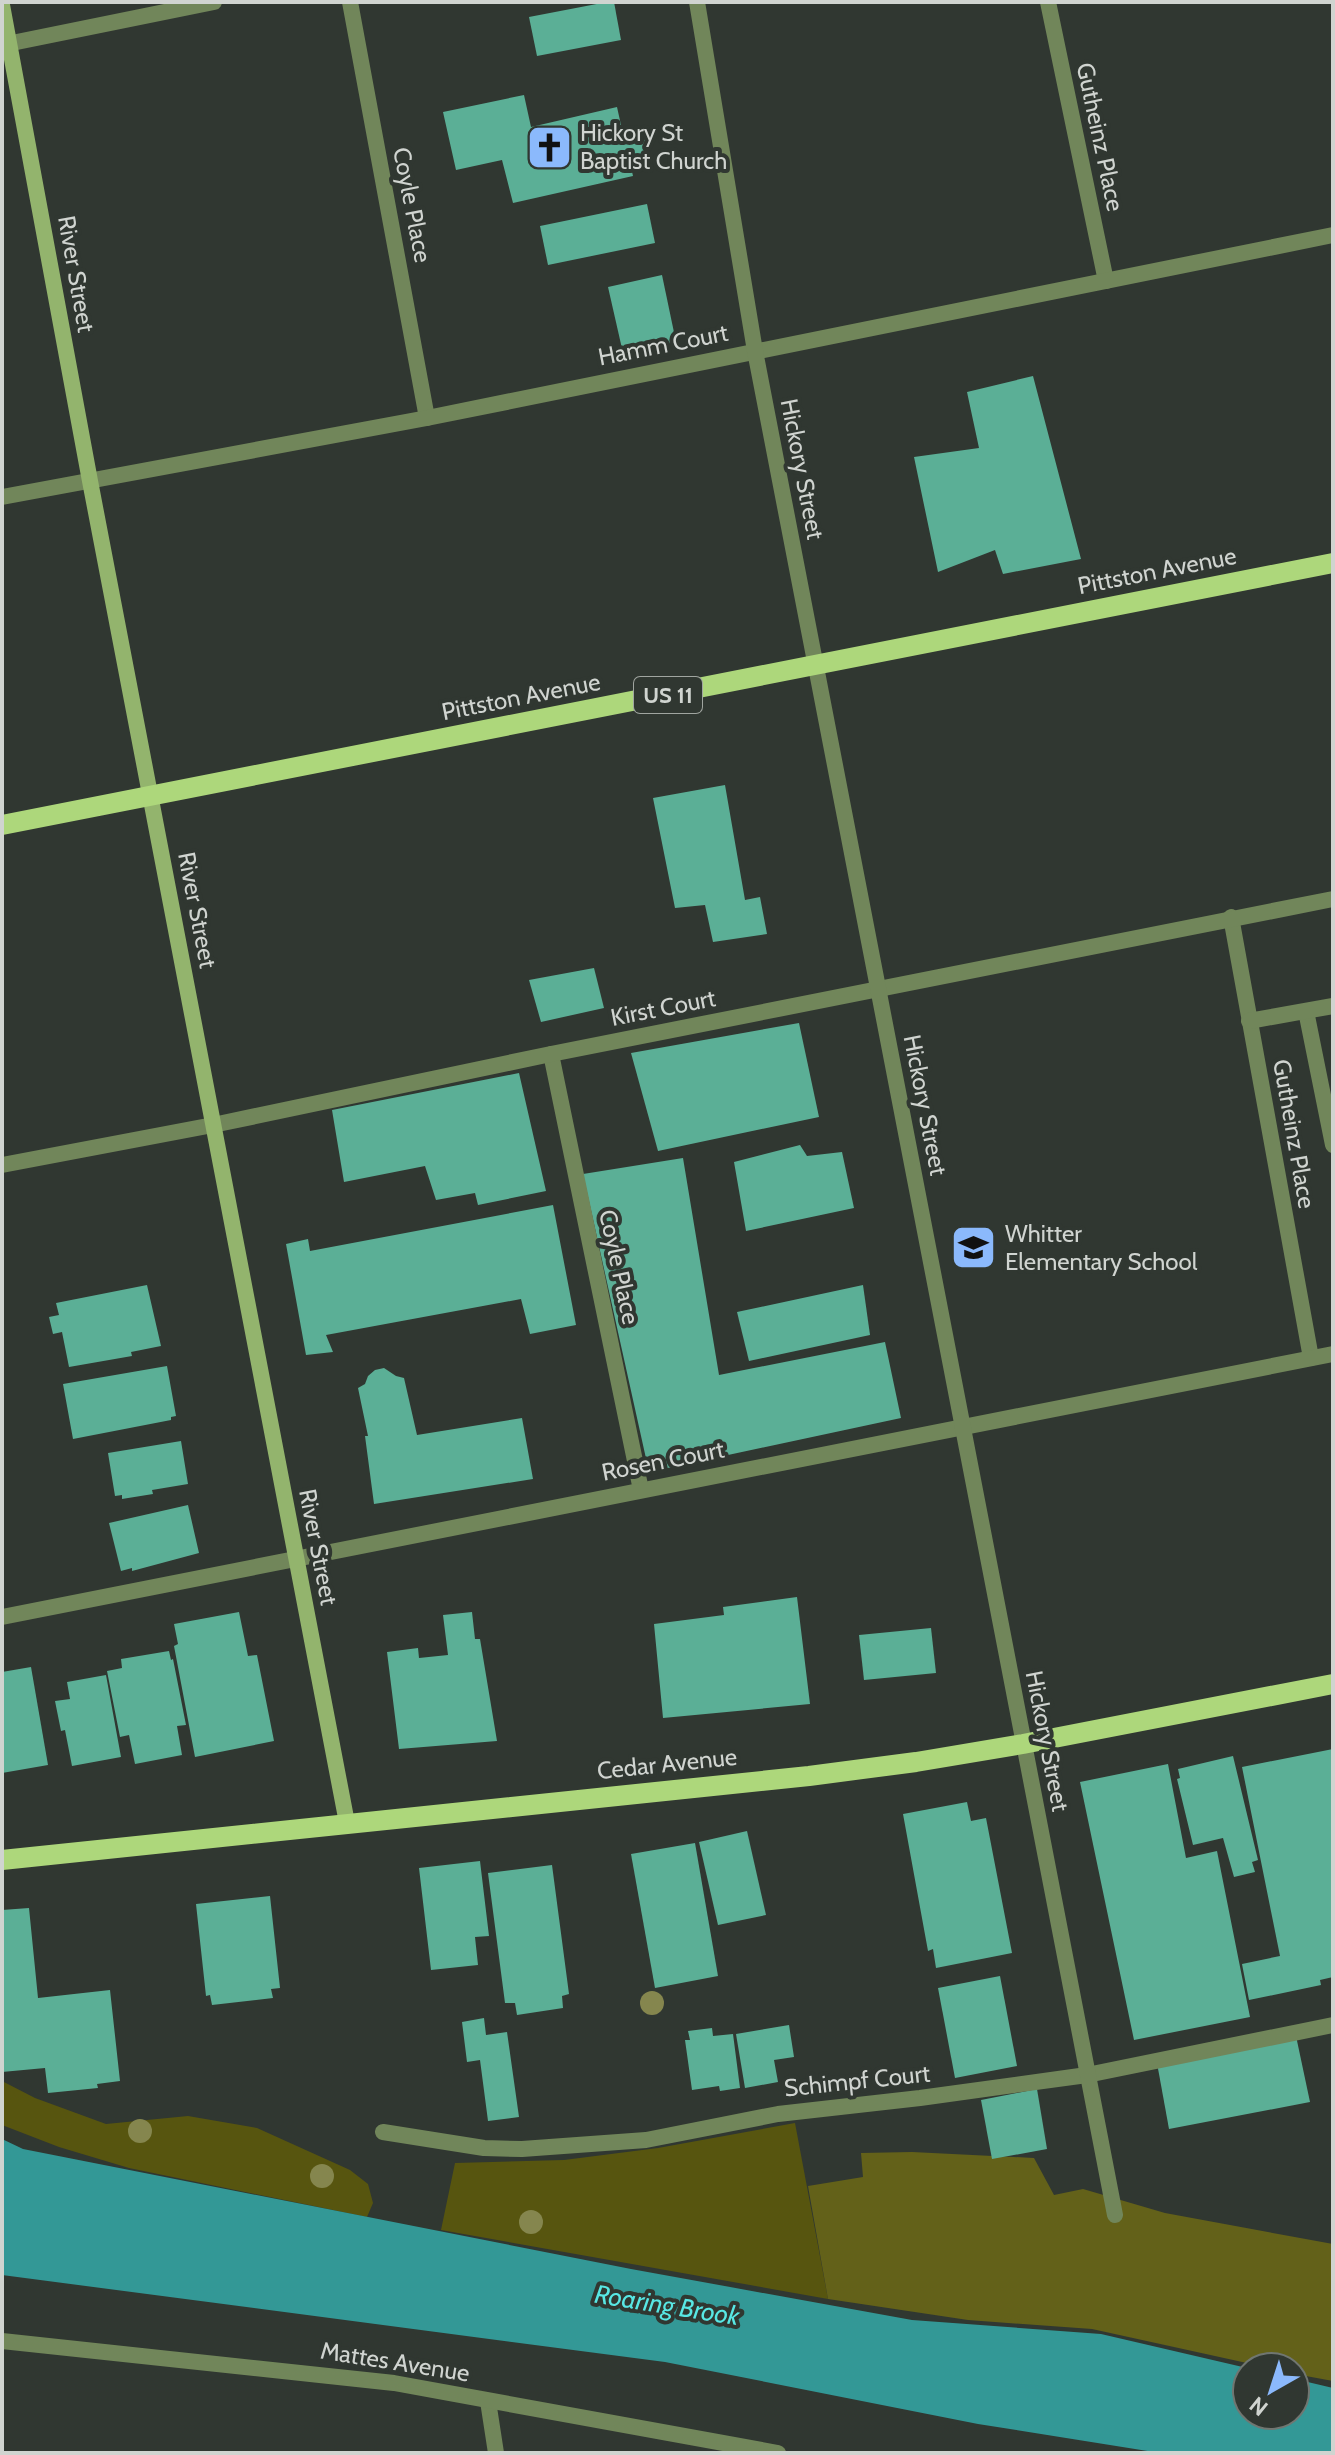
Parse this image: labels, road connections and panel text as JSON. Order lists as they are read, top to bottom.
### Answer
{
  "streets": {
    "main road": [
      "River Street",
      "Pittston Avenue",
      "US 11",
      "Cedar Avenue"
    ],
    "street": [
      "Gutheinz Place",
      "Coyle Place",
      "Hamm Court",
      "Hickory Street",
      "Kirst Court",
      "Rosen Court",
      "Schimpf Court",
      "Mattes Avenue"
    ]
  },
  "crossings": [
    ["Gutheinz Place", "Hamm Court"],
    ["Gutheinz Place", "Kirst Court"],
    ["Gutheinz Place", "Rosen Court"],
    ["Coyle Place", "Hamm Court"],
    ["Coyle Place", "Kirst Court"],
    ["Coyle Place", "Rosen Court"],
    ["River Street", "Hamm Court"],
    ["River Street", "Pittston Avenue"],
    ["River Street", "Kirst Court"],
    ["River Street", "Rosen Court"],
    ["River Street", "Cedar Avenue"],
    ["Hamm Court", "Hickory Street"],
    ["Hickory Street", "Pittston Avenue"],
    ["Hickory Street", "Kirst Court"],
    ["Hickory Street", "Rosen Court"],
    ["Hickory Street", "Cedar Avenue"],
    ["Hickory Street", "Schimpf Court"]
  ],
  "water": ["Roaring Brook"],
  "places": {
    "church": ["Hickory St Baptist Church"],
    "school or university": ["Whitter Elementary School"]
  },
  "north": "bottom left"
}
